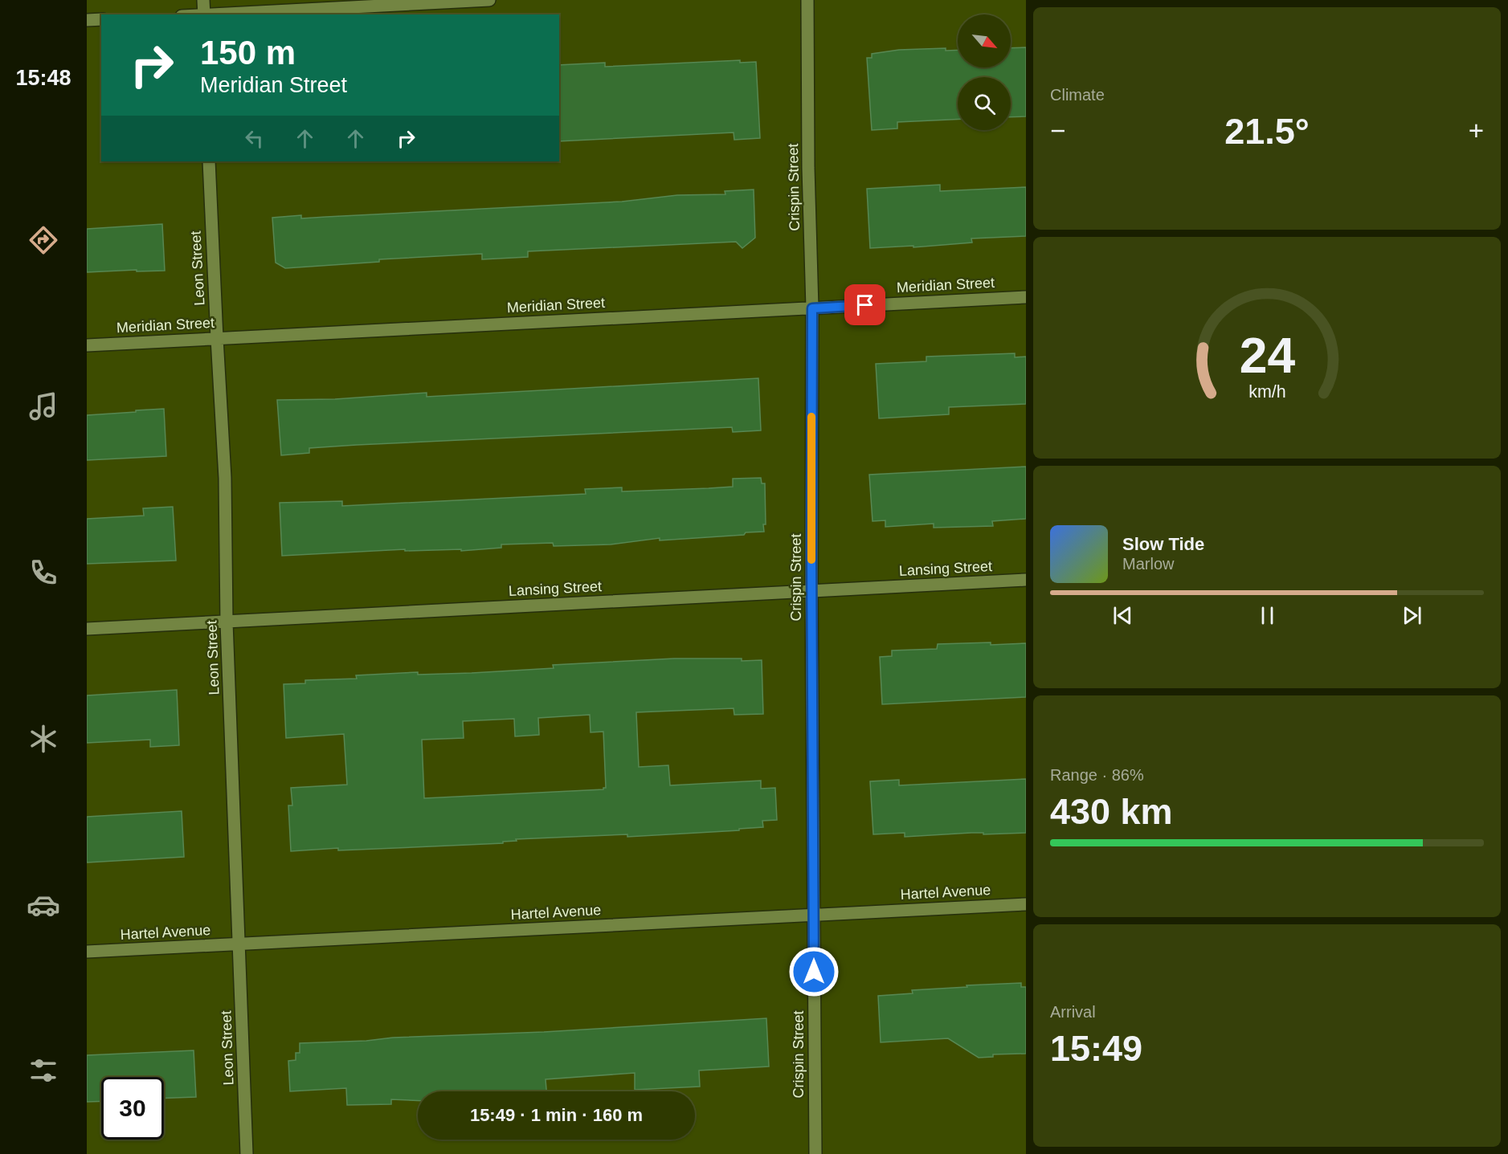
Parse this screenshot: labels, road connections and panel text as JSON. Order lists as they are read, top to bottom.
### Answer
{
  "streets": {
    "street": [
      "Crispin Street",
      "Leon Street",
      "Meridian Street",
      "Lansing Street",
      "Hartel Avenue"
    ]
  },
  "crossings": [
    ["Crispin Street", "Meridian Street"],
    ["Crispin Street", "Lansing Street"],
    ["Crispin Street", "Hartel Avenue"],
    ["Leon Street", "Meridian Street"],
    ["Leon Street", "Lansing Street"],
    ["Leon Street", "Hartel Avenue"]
  ],
  "north": "bottom right",
  "page": {
    "tabs": "15:48",
    "tile": [
      "Climate",
      ["Range · 86%", "430 km"],
      ["Arrival", "15:49"]
    ],
    "turn": ["150 m", "Meridian Street"],
    "heat": ["−", "21.5°", "+"],
    "song": ["Slow Tide", "Marlow"],
    "limit": "30",
    "trip": "15:49 · 1 min · 160 m",
    "gauge": ["24", "km/h"]
  }
}
